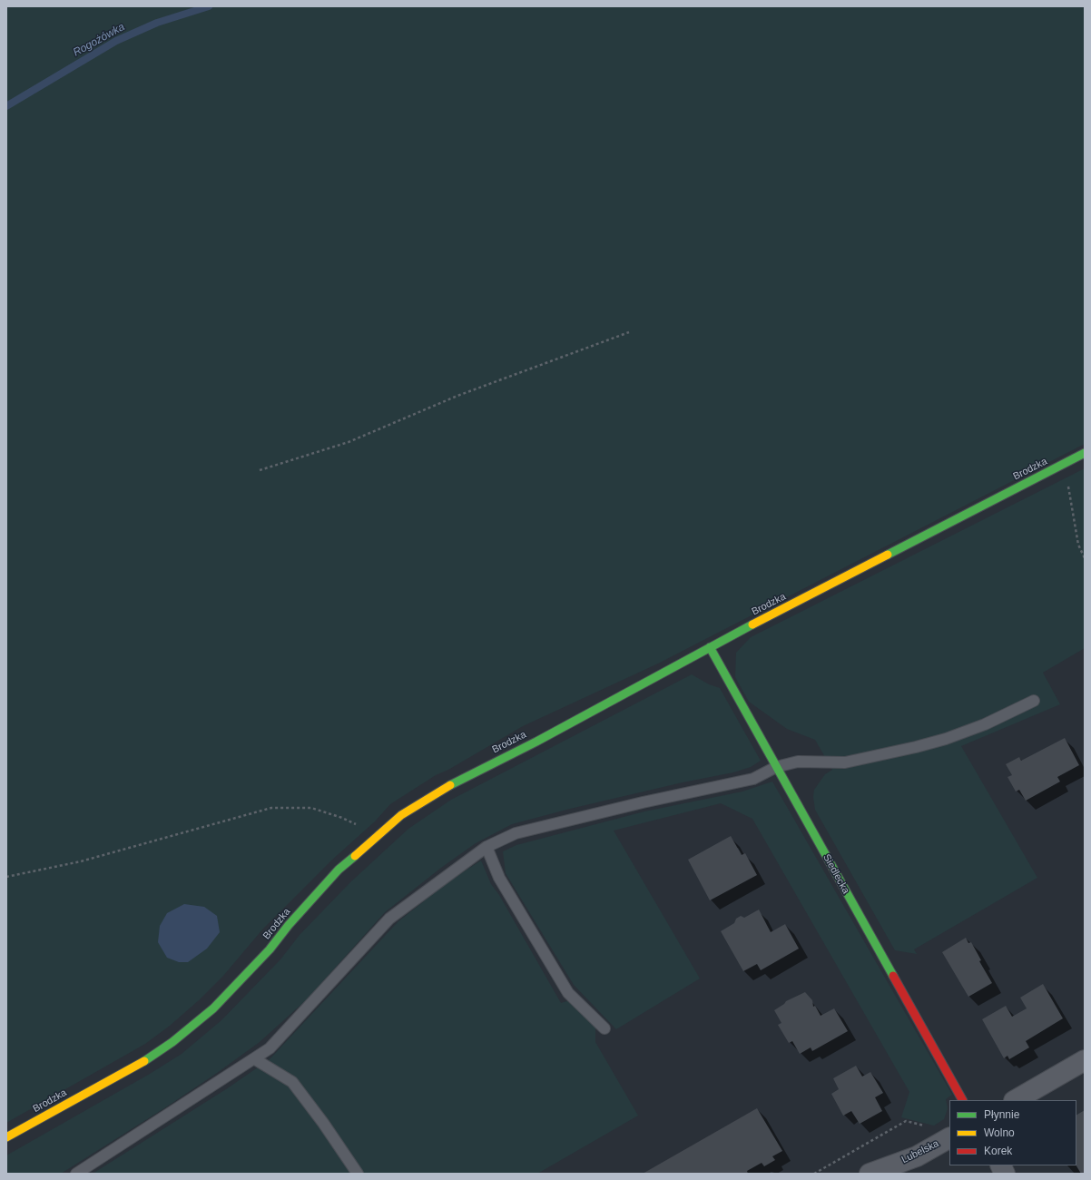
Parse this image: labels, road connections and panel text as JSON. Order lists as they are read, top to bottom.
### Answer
{
  "streets": {
    "street": ["Brodzka", "Siedlecka", "Lubelska"]
  },
  "crossings": [
    ["Brodzka", "Siedlecka"]
  ],
  "water": ["Rogożówka"],
  "legend": ["Płynnie", "Wolno", "Korek"]
}
